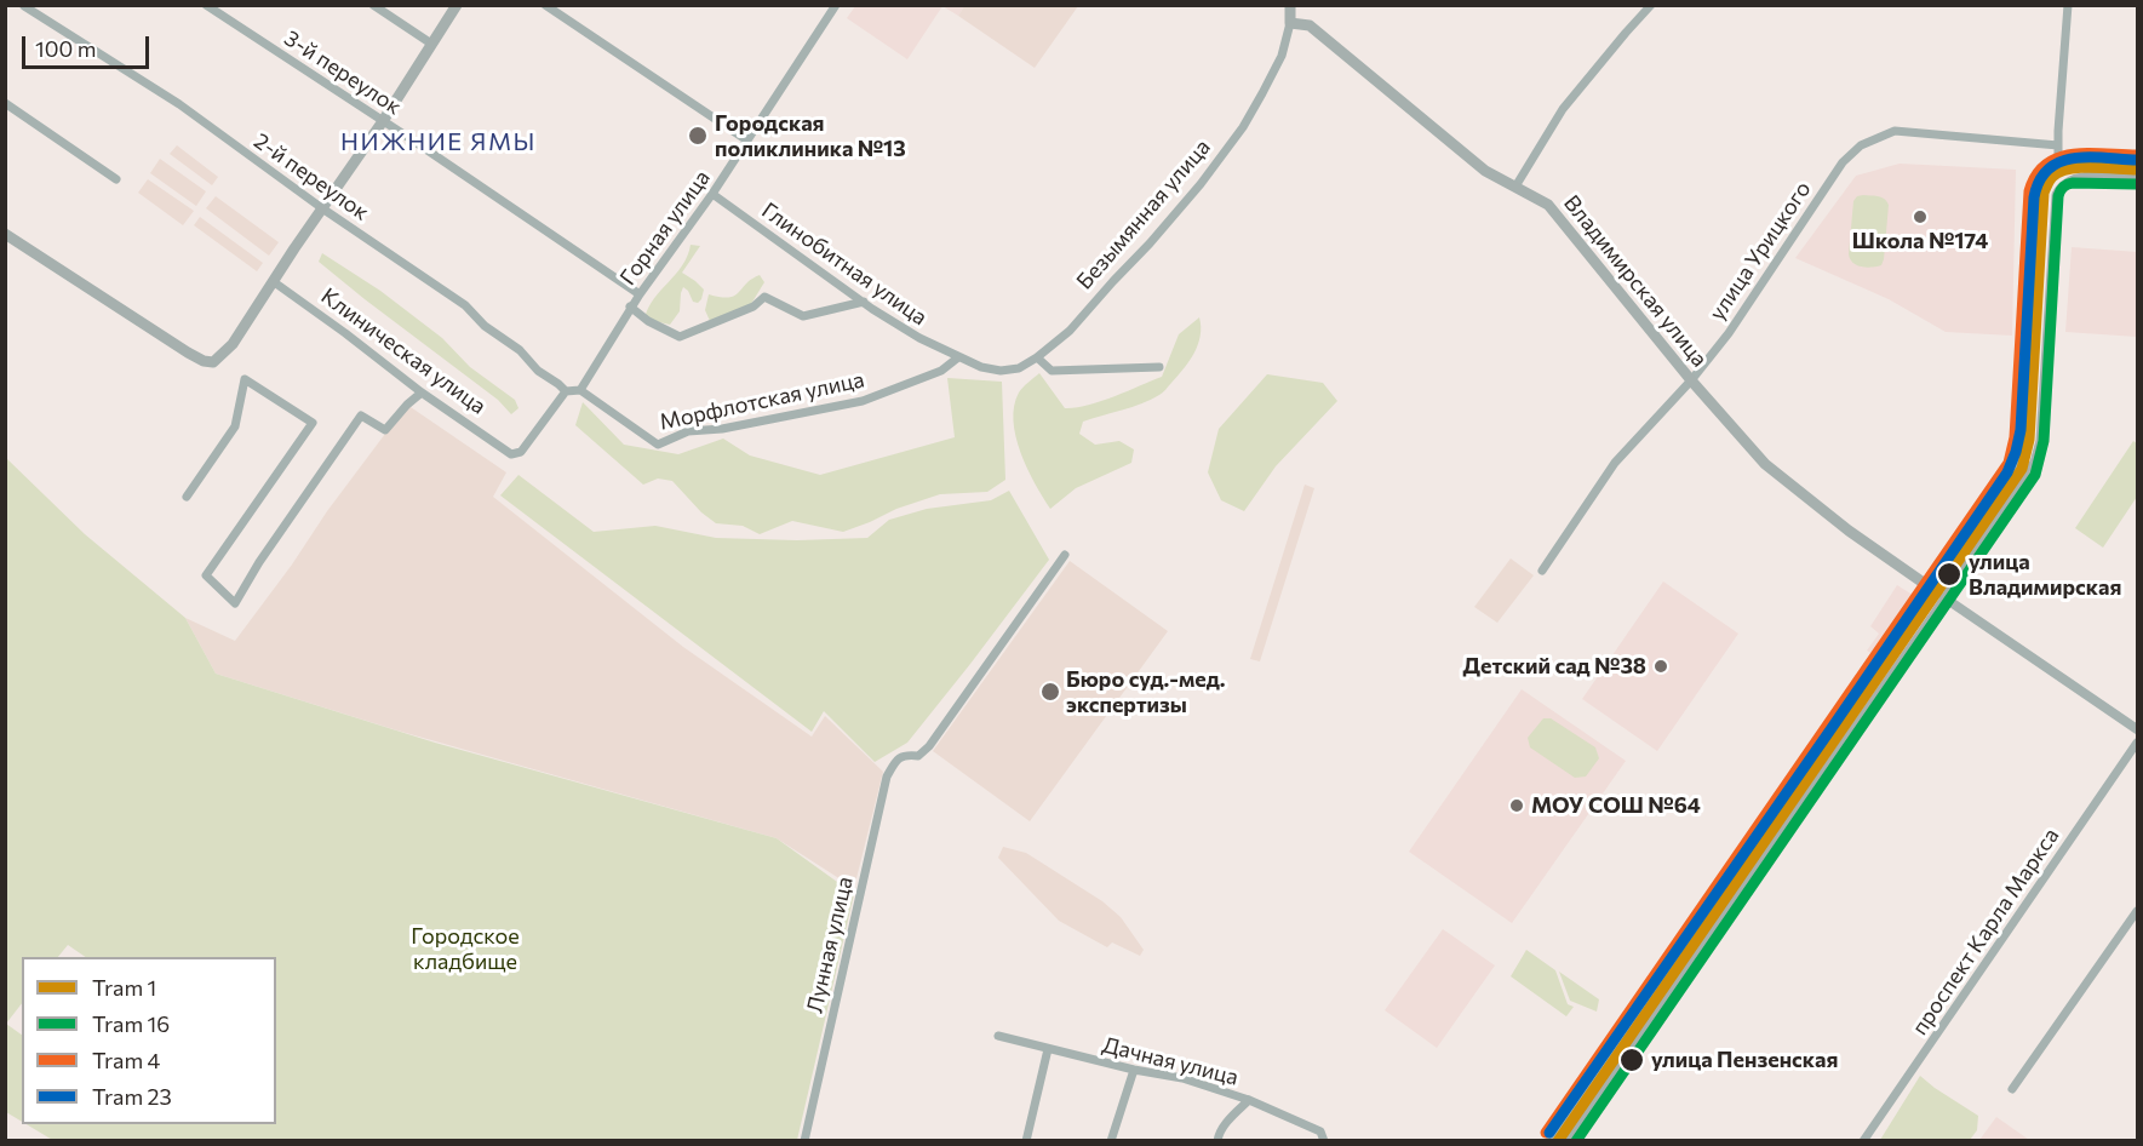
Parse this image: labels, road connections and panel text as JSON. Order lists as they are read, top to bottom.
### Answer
{
  "streets": {
    "main road": ["Безымянная улица", "Владимирская улица"],
    "street": [
      "3-й переулок",
      "2-й переулок",
      "Горная улица",
      "улица Урицкого",
      "Глинобитная улица",
      "Клиническая улица",
      "Морфлотская улица",
      "проспект Карла Маркса",
      "Лунная улица",
      "Дачная улица"
    ]
  },
  "crossings": [
    ["3-й переулок", "Горная улица"],
    ["2-й переулок", "Клиническая улица"],
    ["Безымянная улица", "Глинобитная улица"],
    ["Безымянная улица", "Владимирская улица"],
    ["Безымянная улица", "Морфлотская улица"],
    ["Горная улица", "Глинобитная улица"],
    ["Горная улица", "Морфлотская улица"],
    ["улица Урицкого", "Владимирская улица"],
    ["Глинобитная улица", "Морфлотская улица"]
  ],
  "districts": ["НИЖНИЕ ЯМЫ"],
  "parks": ["Городское кладбище"],
  "places": [
    "Городская поликлиника №13",
    "Школа №174",
    "улица Владимирская",
    "Детский сад №38",
    "Бюро суд.-мед. экспертизы",
    "МОУ СОШ №64",
    "улица Пензенская"
  ],
  "lines": [
    "tram line 4",
    "tram line 23",
    "tram line 1",
    "tram line 16"
  ],
  "legend": [
    "Tram 1",
    "Tram 16",
    "Tram 4",
    "Tram 23"
  ],
  "scale_bar": "100 m"
}
